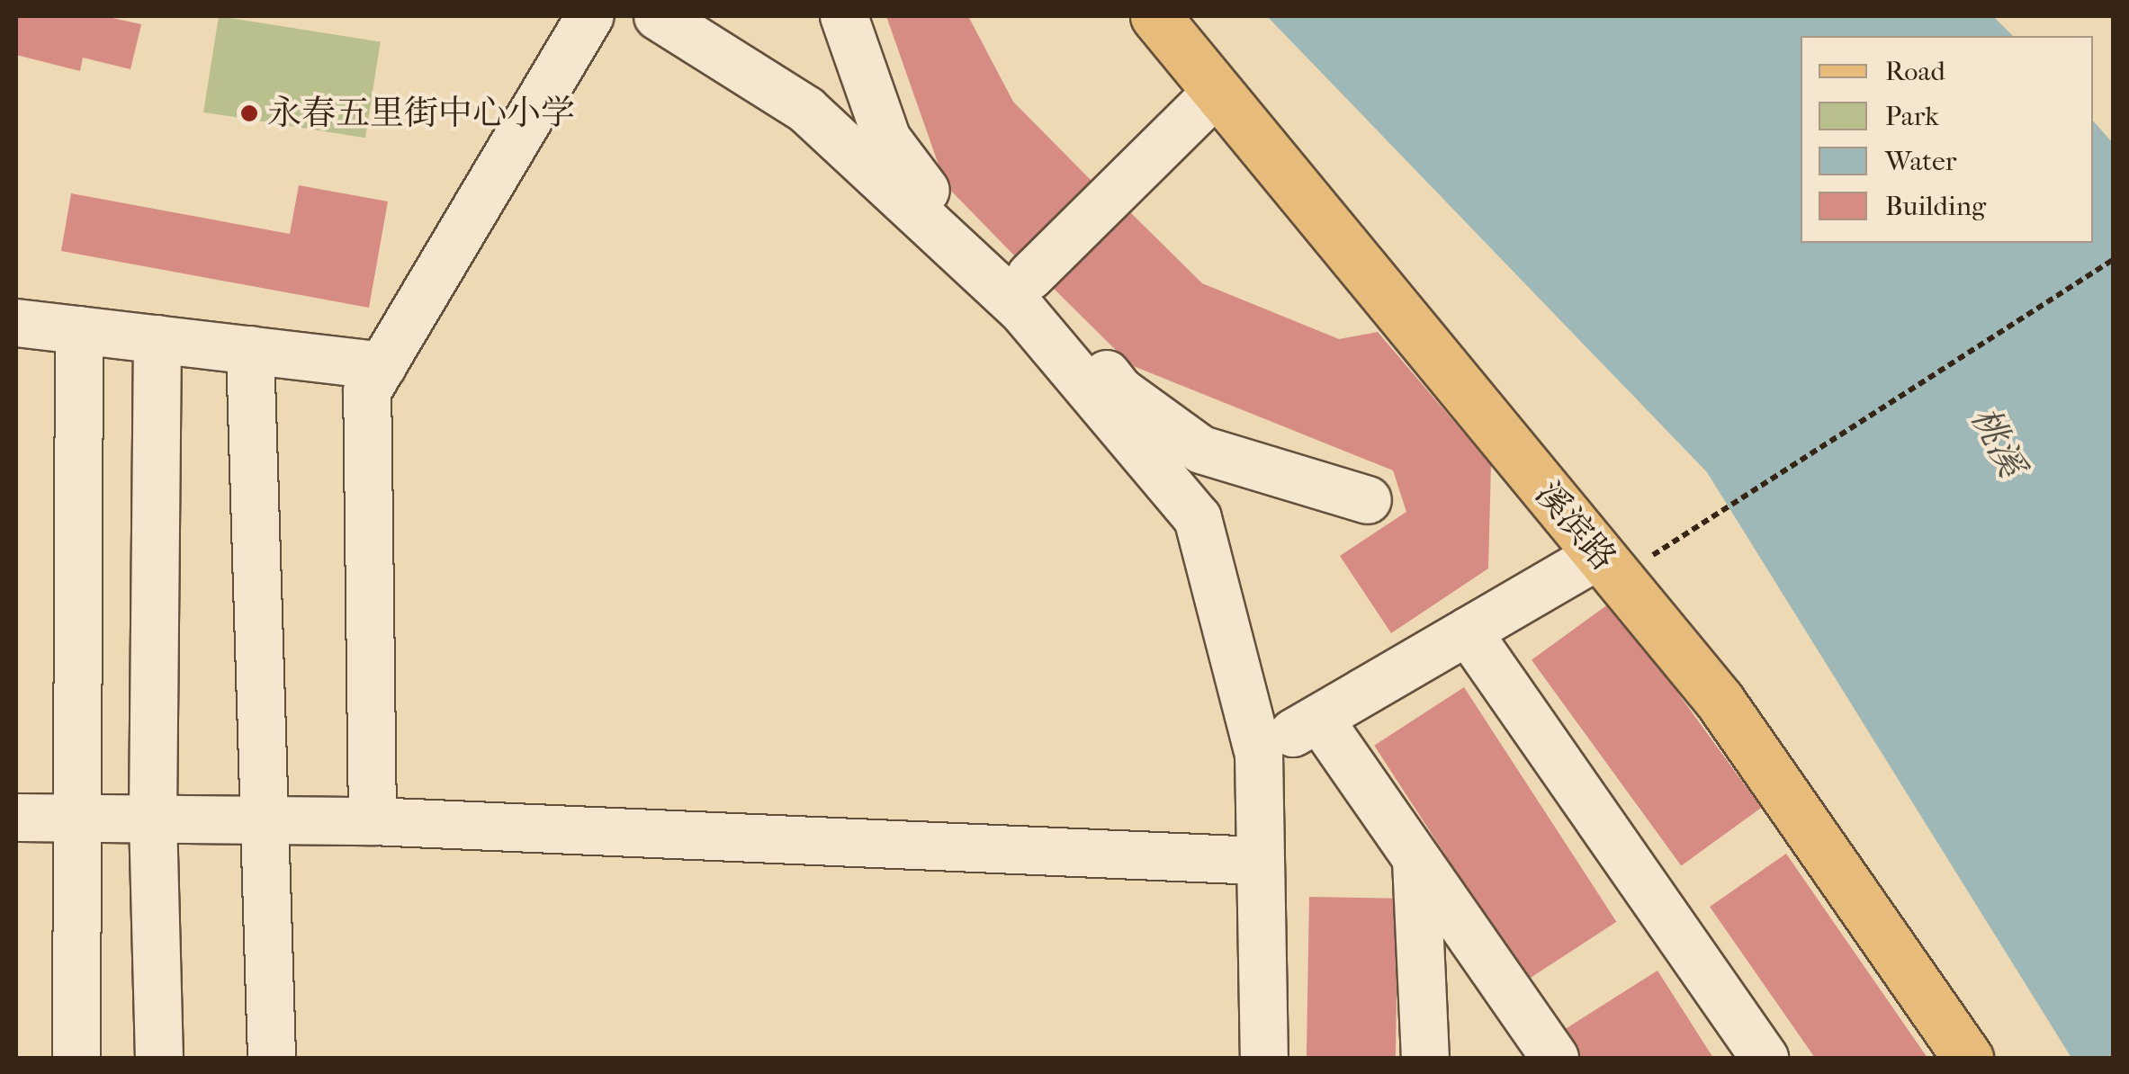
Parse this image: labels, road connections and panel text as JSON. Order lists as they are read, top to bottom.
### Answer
{
  "streets": {
    "main road": ["溪滨路"]
  },
  "water": ["桃溪"],
  "places": ["永春五里街中心小学"],
  "legend": [
    "Road",
    "Park",
    "Water",
    "Building"
  ]
}
